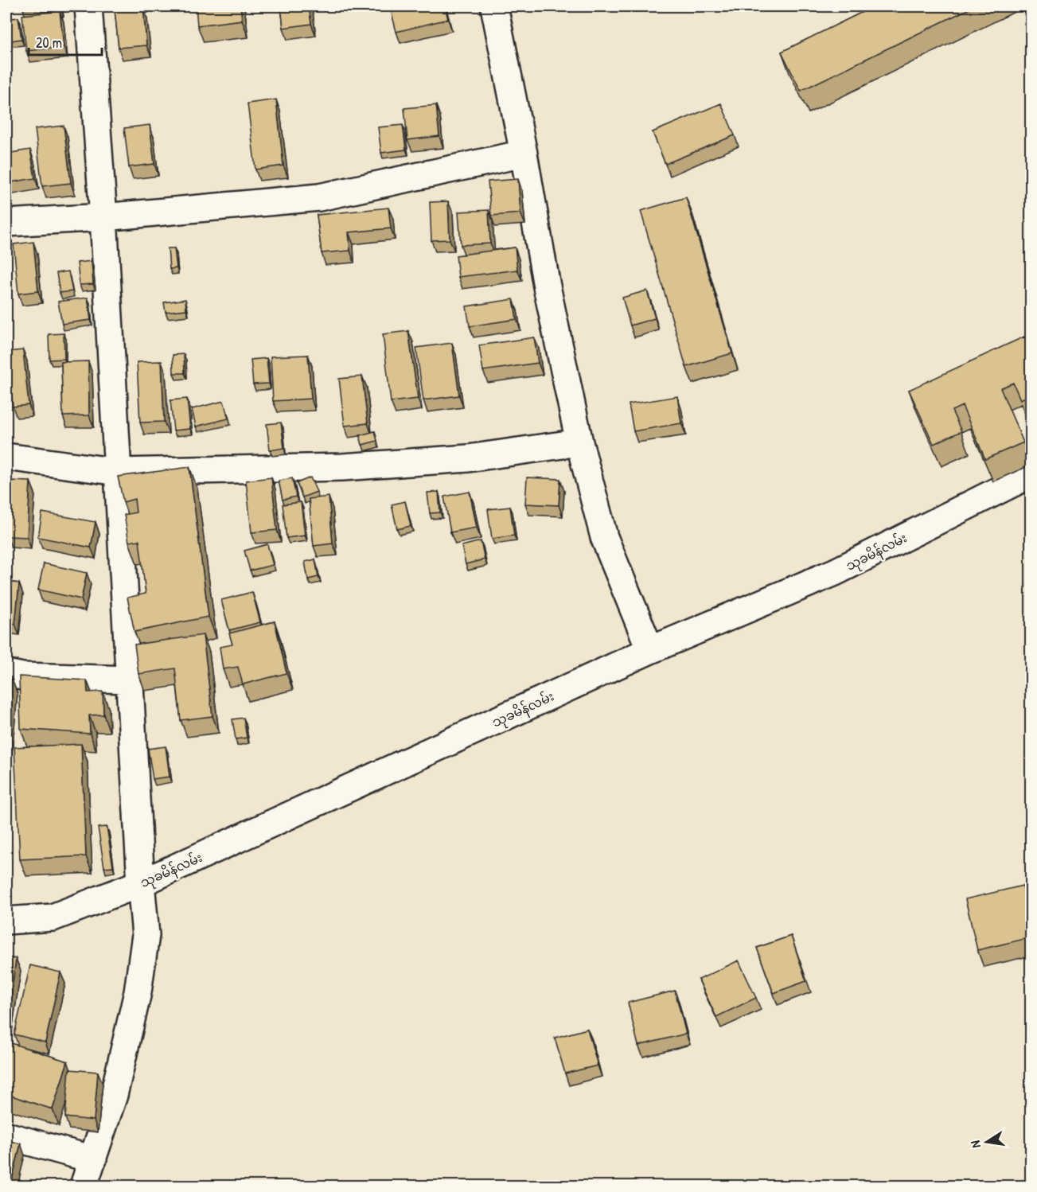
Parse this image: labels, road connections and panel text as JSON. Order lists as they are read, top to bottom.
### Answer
{
  "streets": {
    "street": ["သုခမိန်လမ်း"]
  },
  "scale_bar": "20 m",
  "north": "left"
}
